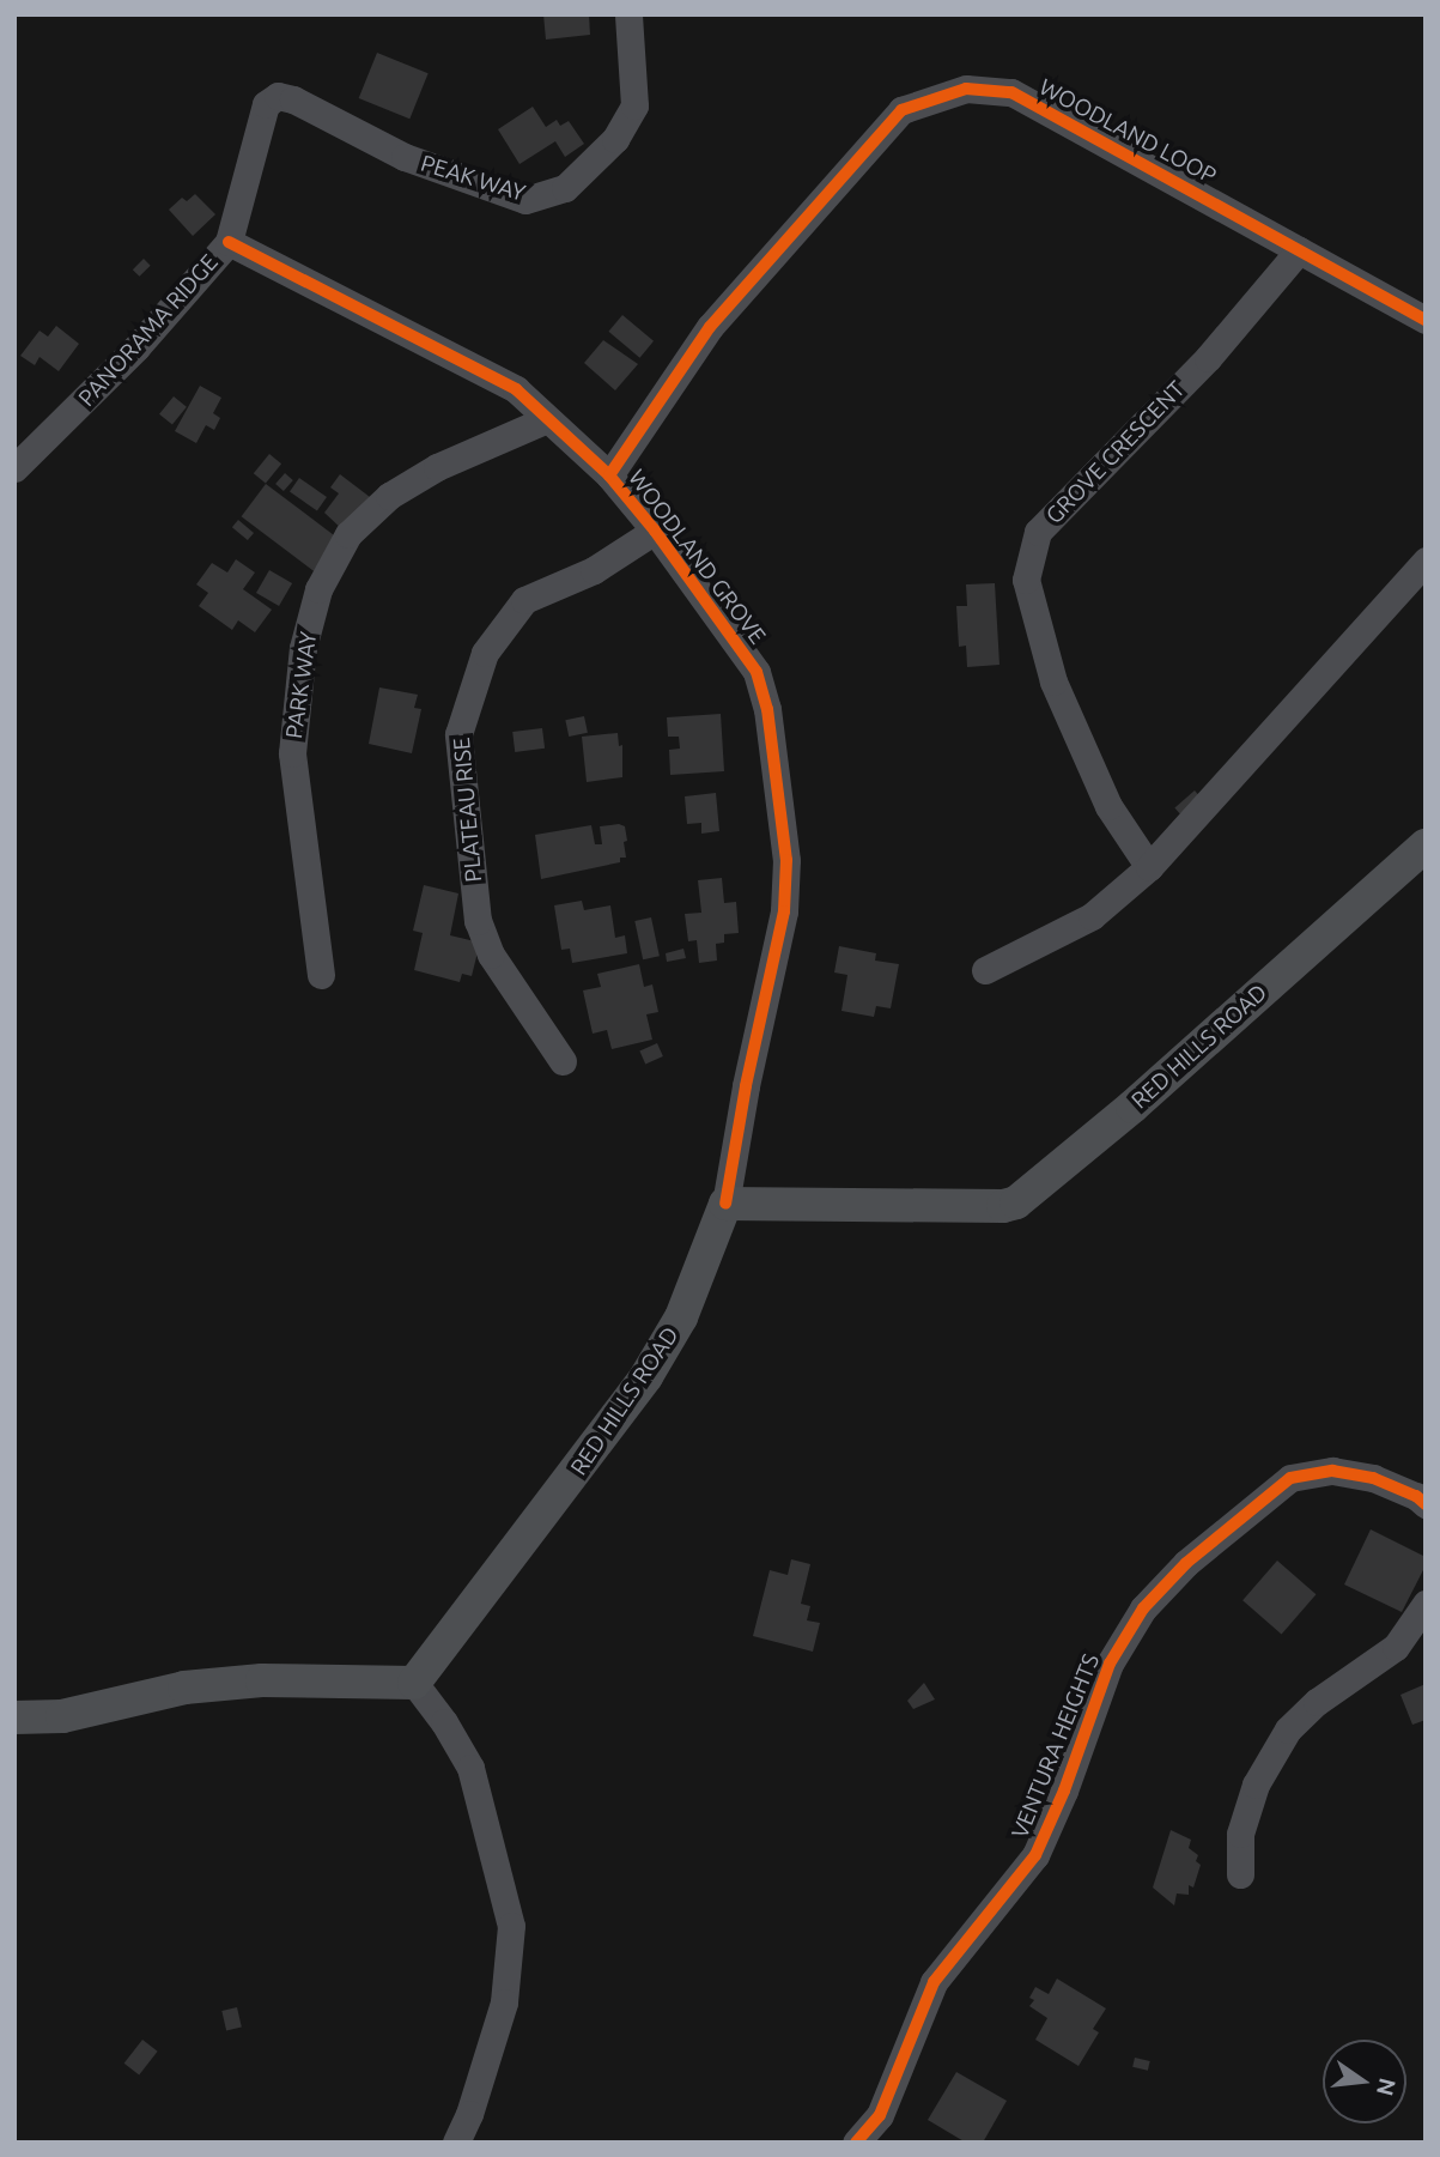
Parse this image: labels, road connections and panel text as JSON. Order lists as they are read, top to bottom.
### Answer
{
  "streets": {
    "main road": ["RED HILLS ROAD"],
    "street": [
      "WOODLAND LOOP",
      "PEAK WAY",
      "PANORAMA RIDGE",
      "GROVE CRESCENT",
      "WOODLAND GROVE",
      "PARK WAY",
      "PLATEAU RISE",
      "VENTURA HEIGHTS"
    ]
  },
  "crossings": [
    ["WOODLAND LOOP", "GROVE CRESCENT"],
    ["WOODLAND LOOP", "WOODLAND GROVE"],
    ["PEAK WAY", "PANORAMA RIDGE"],
    ["PANORAMA RIDGE", "WOODLAND GROVE"],
    ["WOODLAND GROVE", "PARK WAY"],
    ["WOODLAND GROVE", "PLATEAU RISE"],
    ["WOODLAND GROVE", "RED HILLS ROAD"]
  ],
  "north": "right"
}
